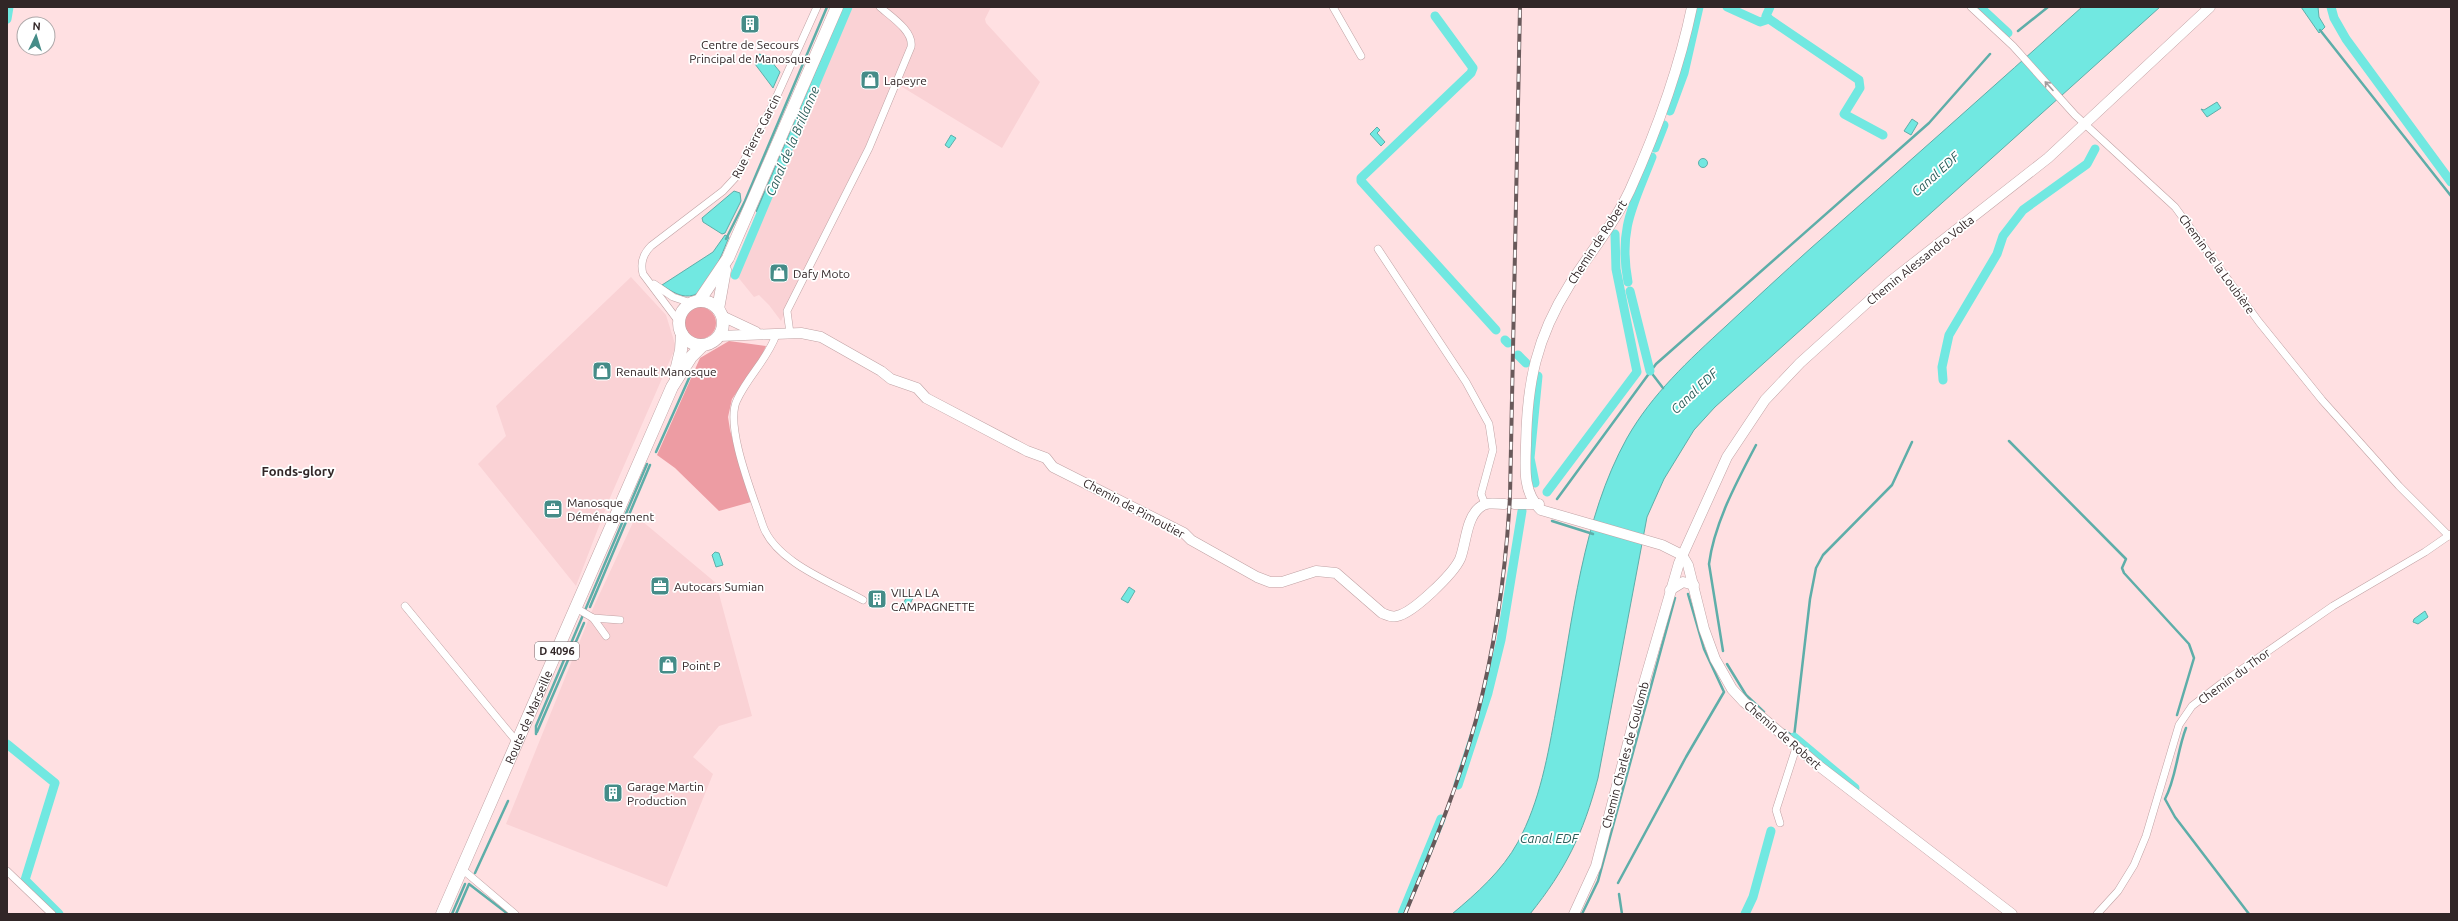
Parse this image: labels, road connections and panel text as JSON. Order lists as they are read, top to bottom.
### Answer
{
  "streets": {
    "main road": [
      "Chemin de Robert",
      "Chemin Alessandro Volta",
      "Chemin de Pimoutier",
      "D 4096",
      "Route de Marseille",
      "Chemin Charles de Coulomb"
    ],
    "street": ["Rue Pierre Garcin", "Chemin de la Loubière", "Chemin du Thor"]
  },
  "crossings": [
    ["Chemin de Robert", "Chemin Alessandro Volta"],
    ["Chemin Alessandro Volta", "Chemin de la Loubière"],
    ["Chemin Alessandro Volta", "Chemin Charles de Coulomb"],
    ["Chemin de la Loubière", "Chemin du Thor"],
    ["Chemin de Pimoutier", "Route de Marseille"]
  ],
  "districts": ["Fonds-glory"],
  "water": ["Canal de la Brillanne", "Canal EDF"],
  "places": {
    "building": ["Centre de Secours Principal de Manosque", "VILLA LA CAMPAGNETTE", "Garage Martin Production"],
    "shop": [
      "Lapeyre",
      "Dafy Moto",
      "Renault Manosque",
      "Point P"
    ],
    "office": ["Manosque Déménagement", "Autocars Sumian"]
  },
  "north": "top"
}
